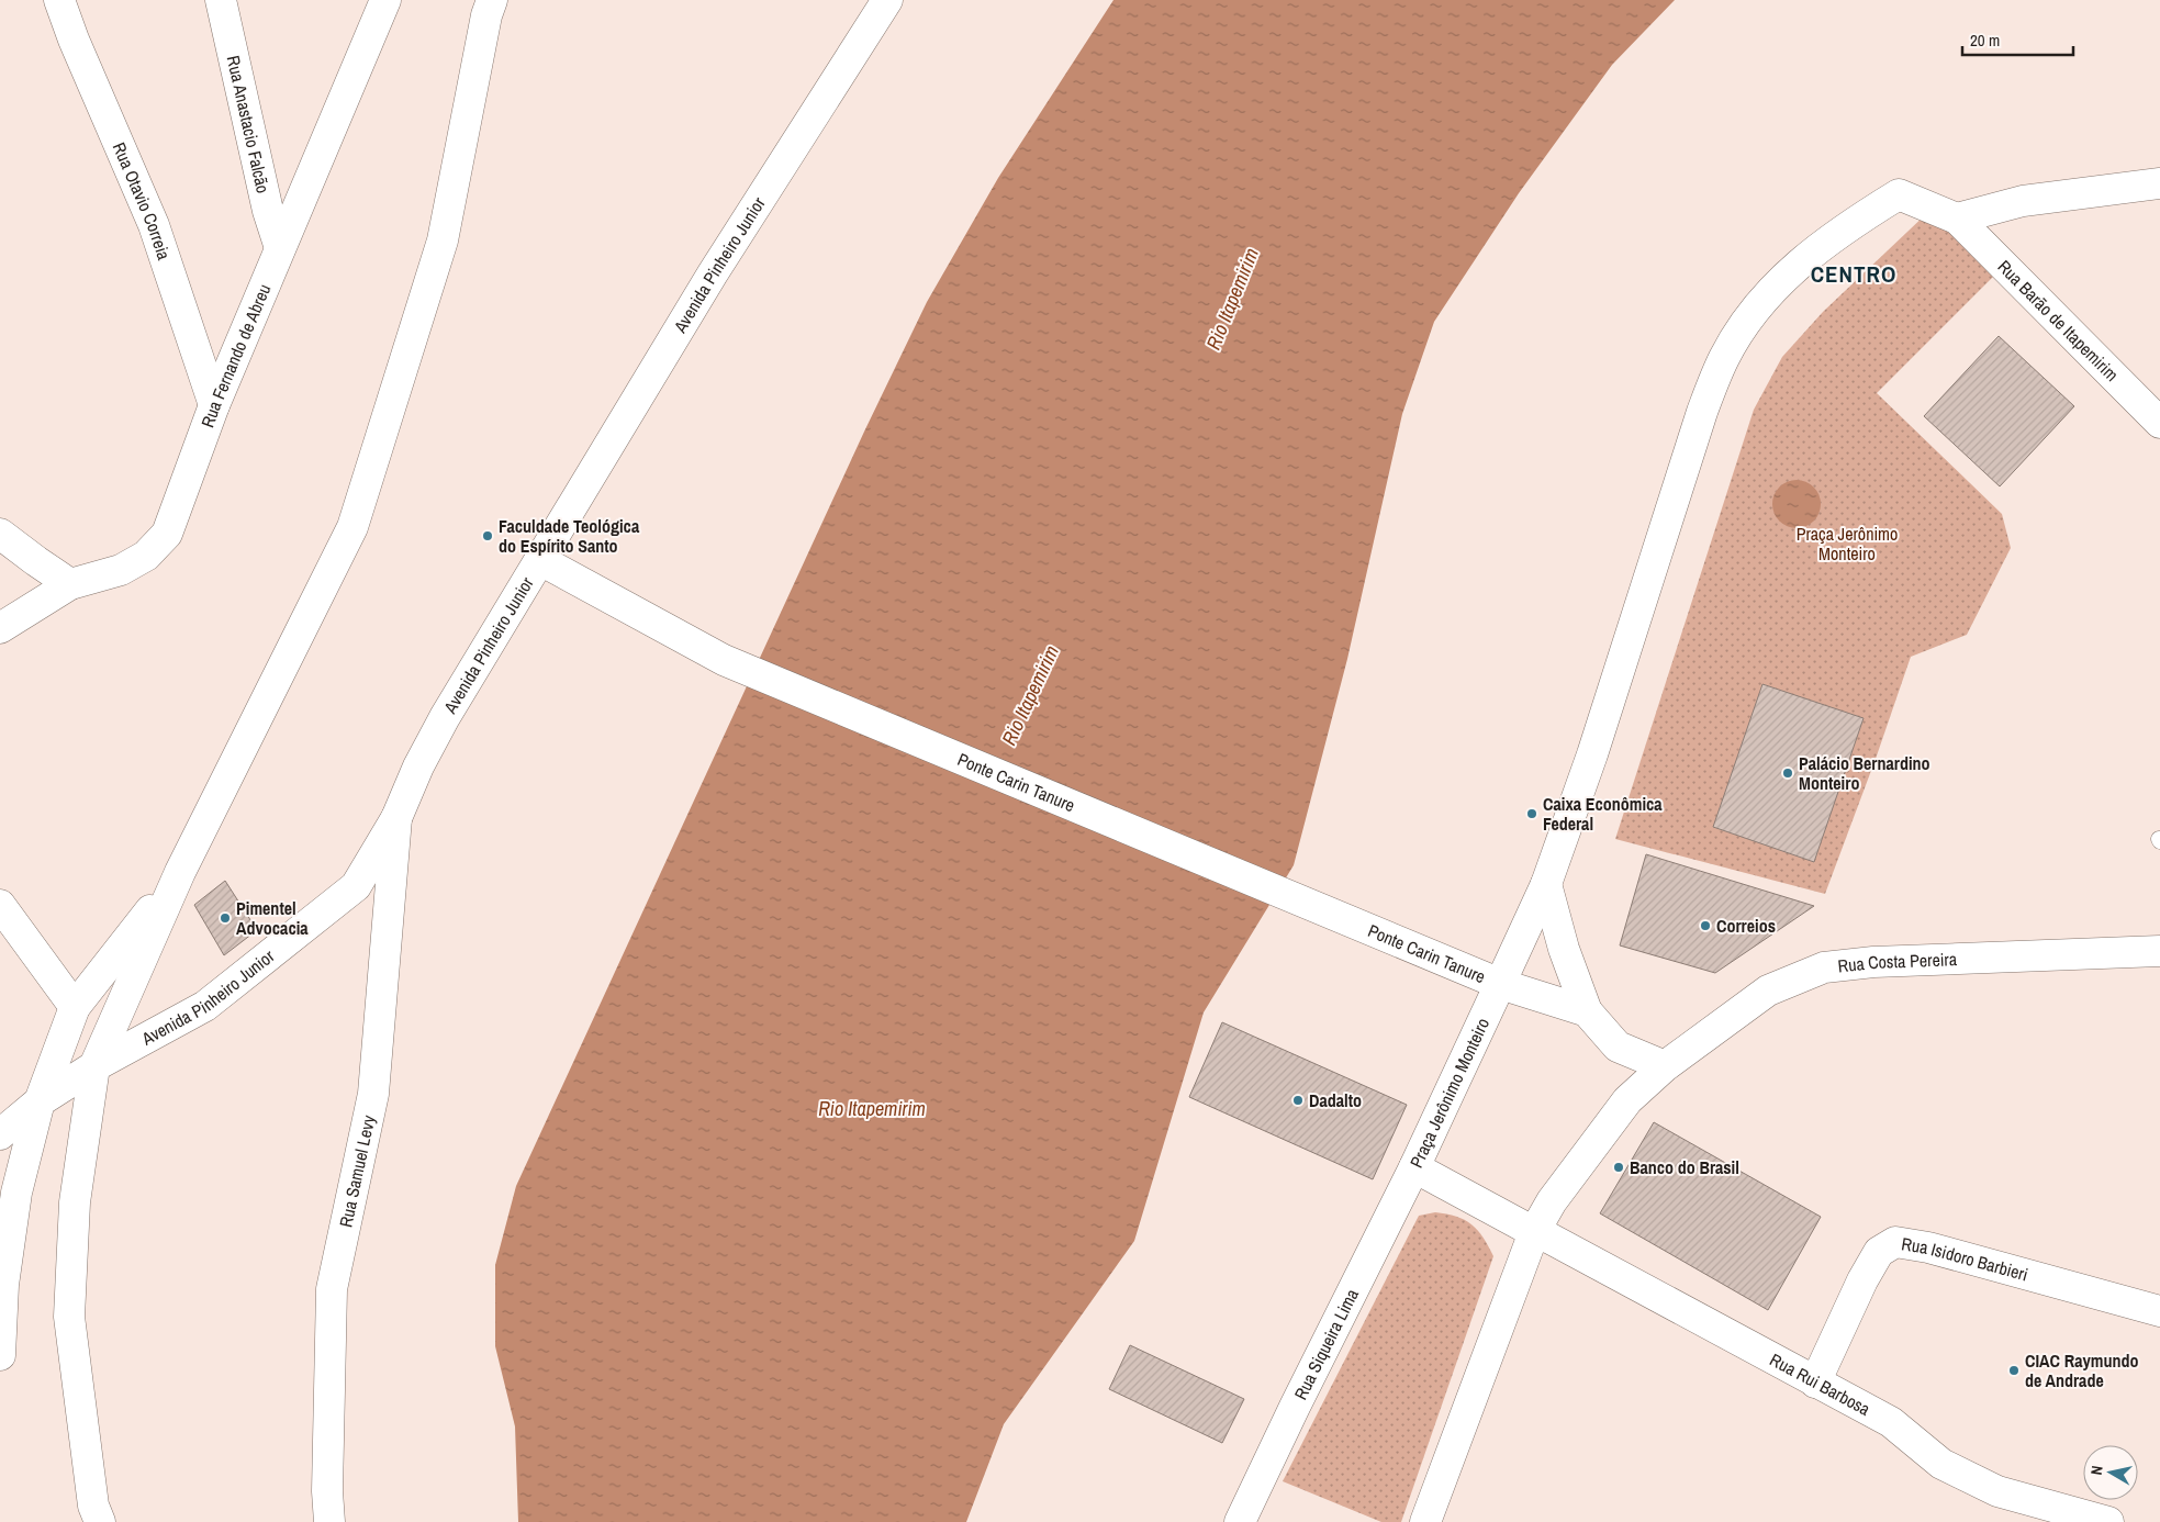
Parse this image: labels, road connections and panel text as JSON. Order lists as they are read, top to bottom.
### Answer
{
  "streets": {
    "street": [
      "Rua Anastacio Falcão",
      "Rua Otavio Correia",
      "Avenida Pinheiro Junior",
      "Rua Barão de Itapemirim",
      "Rua Fernando de Abreu",
      "Ponte Carin Tanure",
      "Rua Costa Pereira",
      "Praça Jerônimo Monteiro",
      "Rua Samuel Levy",
      "Rua Isidoro Barbieri",
      "Rua Siqueira Lima",
      "Rua Rui Barbosa"
    ]
  },
  "crossings": [
    ["Rua Anastacio Falcão", "Rua Fernando de Abreu"],
    ["Rua Otavio Correia", "Rua Fernando de Abreu"],
    ["Avenida Pinheiro Junior", "Ponte Carin Tanure"],
    ["Avenida Pinheiro Junior", "Rua Samuel Levy"],
    ["Rua Barão de Itapemirim", "Praça Jerônimo Monteiro"],
    ["Ponte Carin Tanure", "Praça Jerônimo Monteiro"],
    ["Praça Jerônimo Monteiro", "Rua Siqueira Lima"],
    ["Praça Jerônimo Monteiro", "Rua Rui Barbosa"],
    ["Rua Isidoro Barbieri", "Rua Rui Barbosa"]
  ],
  "districts": ["CENTRO"],
  "water": ["Rio Itapemirim"],
  "parks": ["Praça Jerônimo Monteiro"],
  "places": [
    "Faculdade Teológica do Espírito Santo",
    "Palácio Bernardino Monteiro",
    "Caixa Econômica Federal",
    "Pimentel Advocacia",
    "Correios",
    "Dadalto",
    "Banco do Brasil",
    "CIAC Raymundo de Andrade"
  ],
  "scale_bar": "20 m",
  "north": "left"
}
